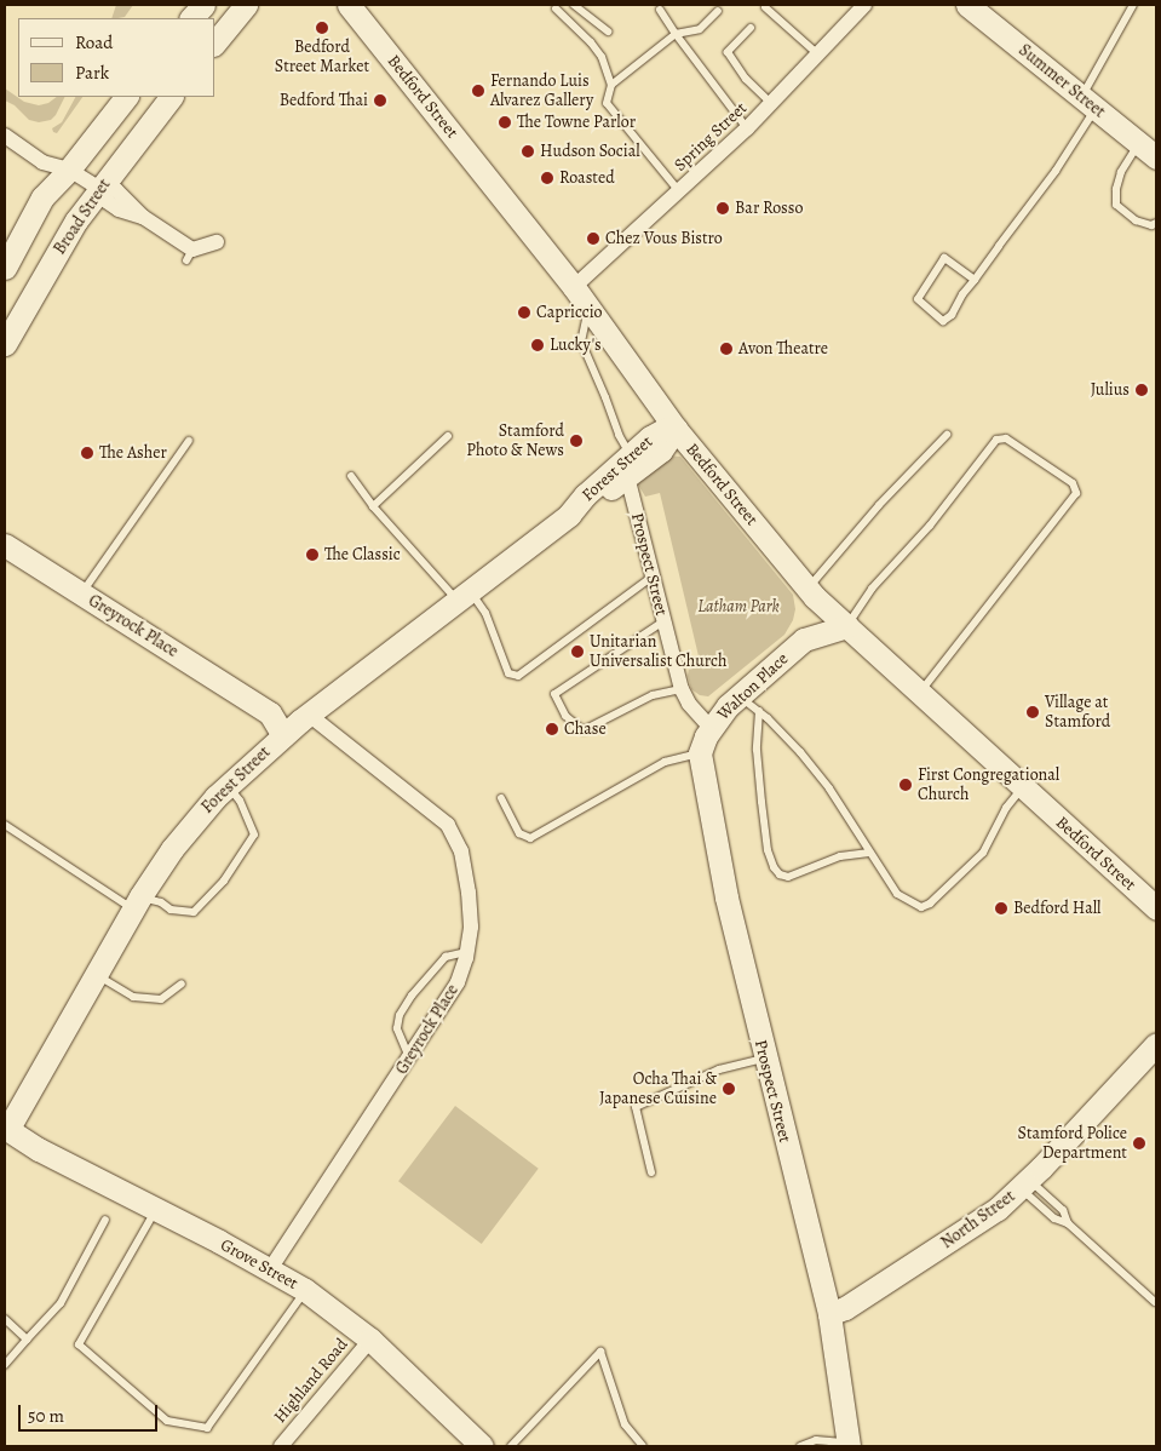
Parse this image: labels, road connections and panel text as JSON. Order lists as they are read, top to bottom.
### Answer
{
  "streets": {
    "main road": [
      "Summer Street",
      "Bedford Street",
      "Broad Street",
      "Forest Street",
      "Prospect Street",
      "Greyrock Place",
      "Walton Place",
      "North Street",
      "Grove Street"
    ],
    "street": ["Spring Street", "Highland Road"]
  },
  "crossings": [
    ["Bedford Street", "Spring Street"],
    ["Bedford Street", "Forest Street"],
    ["Bedford Street", "Walton Place"],
    ["Forest Street", "Prospect Street"],
    ["Forest Street", "Greyrock Place"],
    ["Forest Street", "Grove Street"],
    ["Prospect Street", "Walton Place"],
    ["Prospect Street", "North Street"],
    ["Greyrock Place", "Grove Street"],
    ["Grove Street", "Highland Road"]
  ],
  "parks": ["Latham Park"],
  "places": [
    "Bedford Street Market",
    "Fernando Luis Alvarez Gallery",
    "Bedford Thai",
    "The Towne Parlor",
    "Hudson Social",
    "Roasted",
    "Bar Rosso",
    "Chez Vous Bistro",
    "Capriccio",
    "Lucky's",
    "Avon Theatre",
    "Julius",
    "Stamford Photo & News",
    "The Asher",
    "The Classic",
    "Unitarian Universalist Church",
    "Village at Stamford",
    "Chase",
    "First Congregational Church",
    "Bedford Hall",
    "Ocha Thai & Japanese Cuisine",
    "Stamford Police Department"
  ],
  "legend": ["Road", "Park"],
  "scale_bar": "50 m"
}
